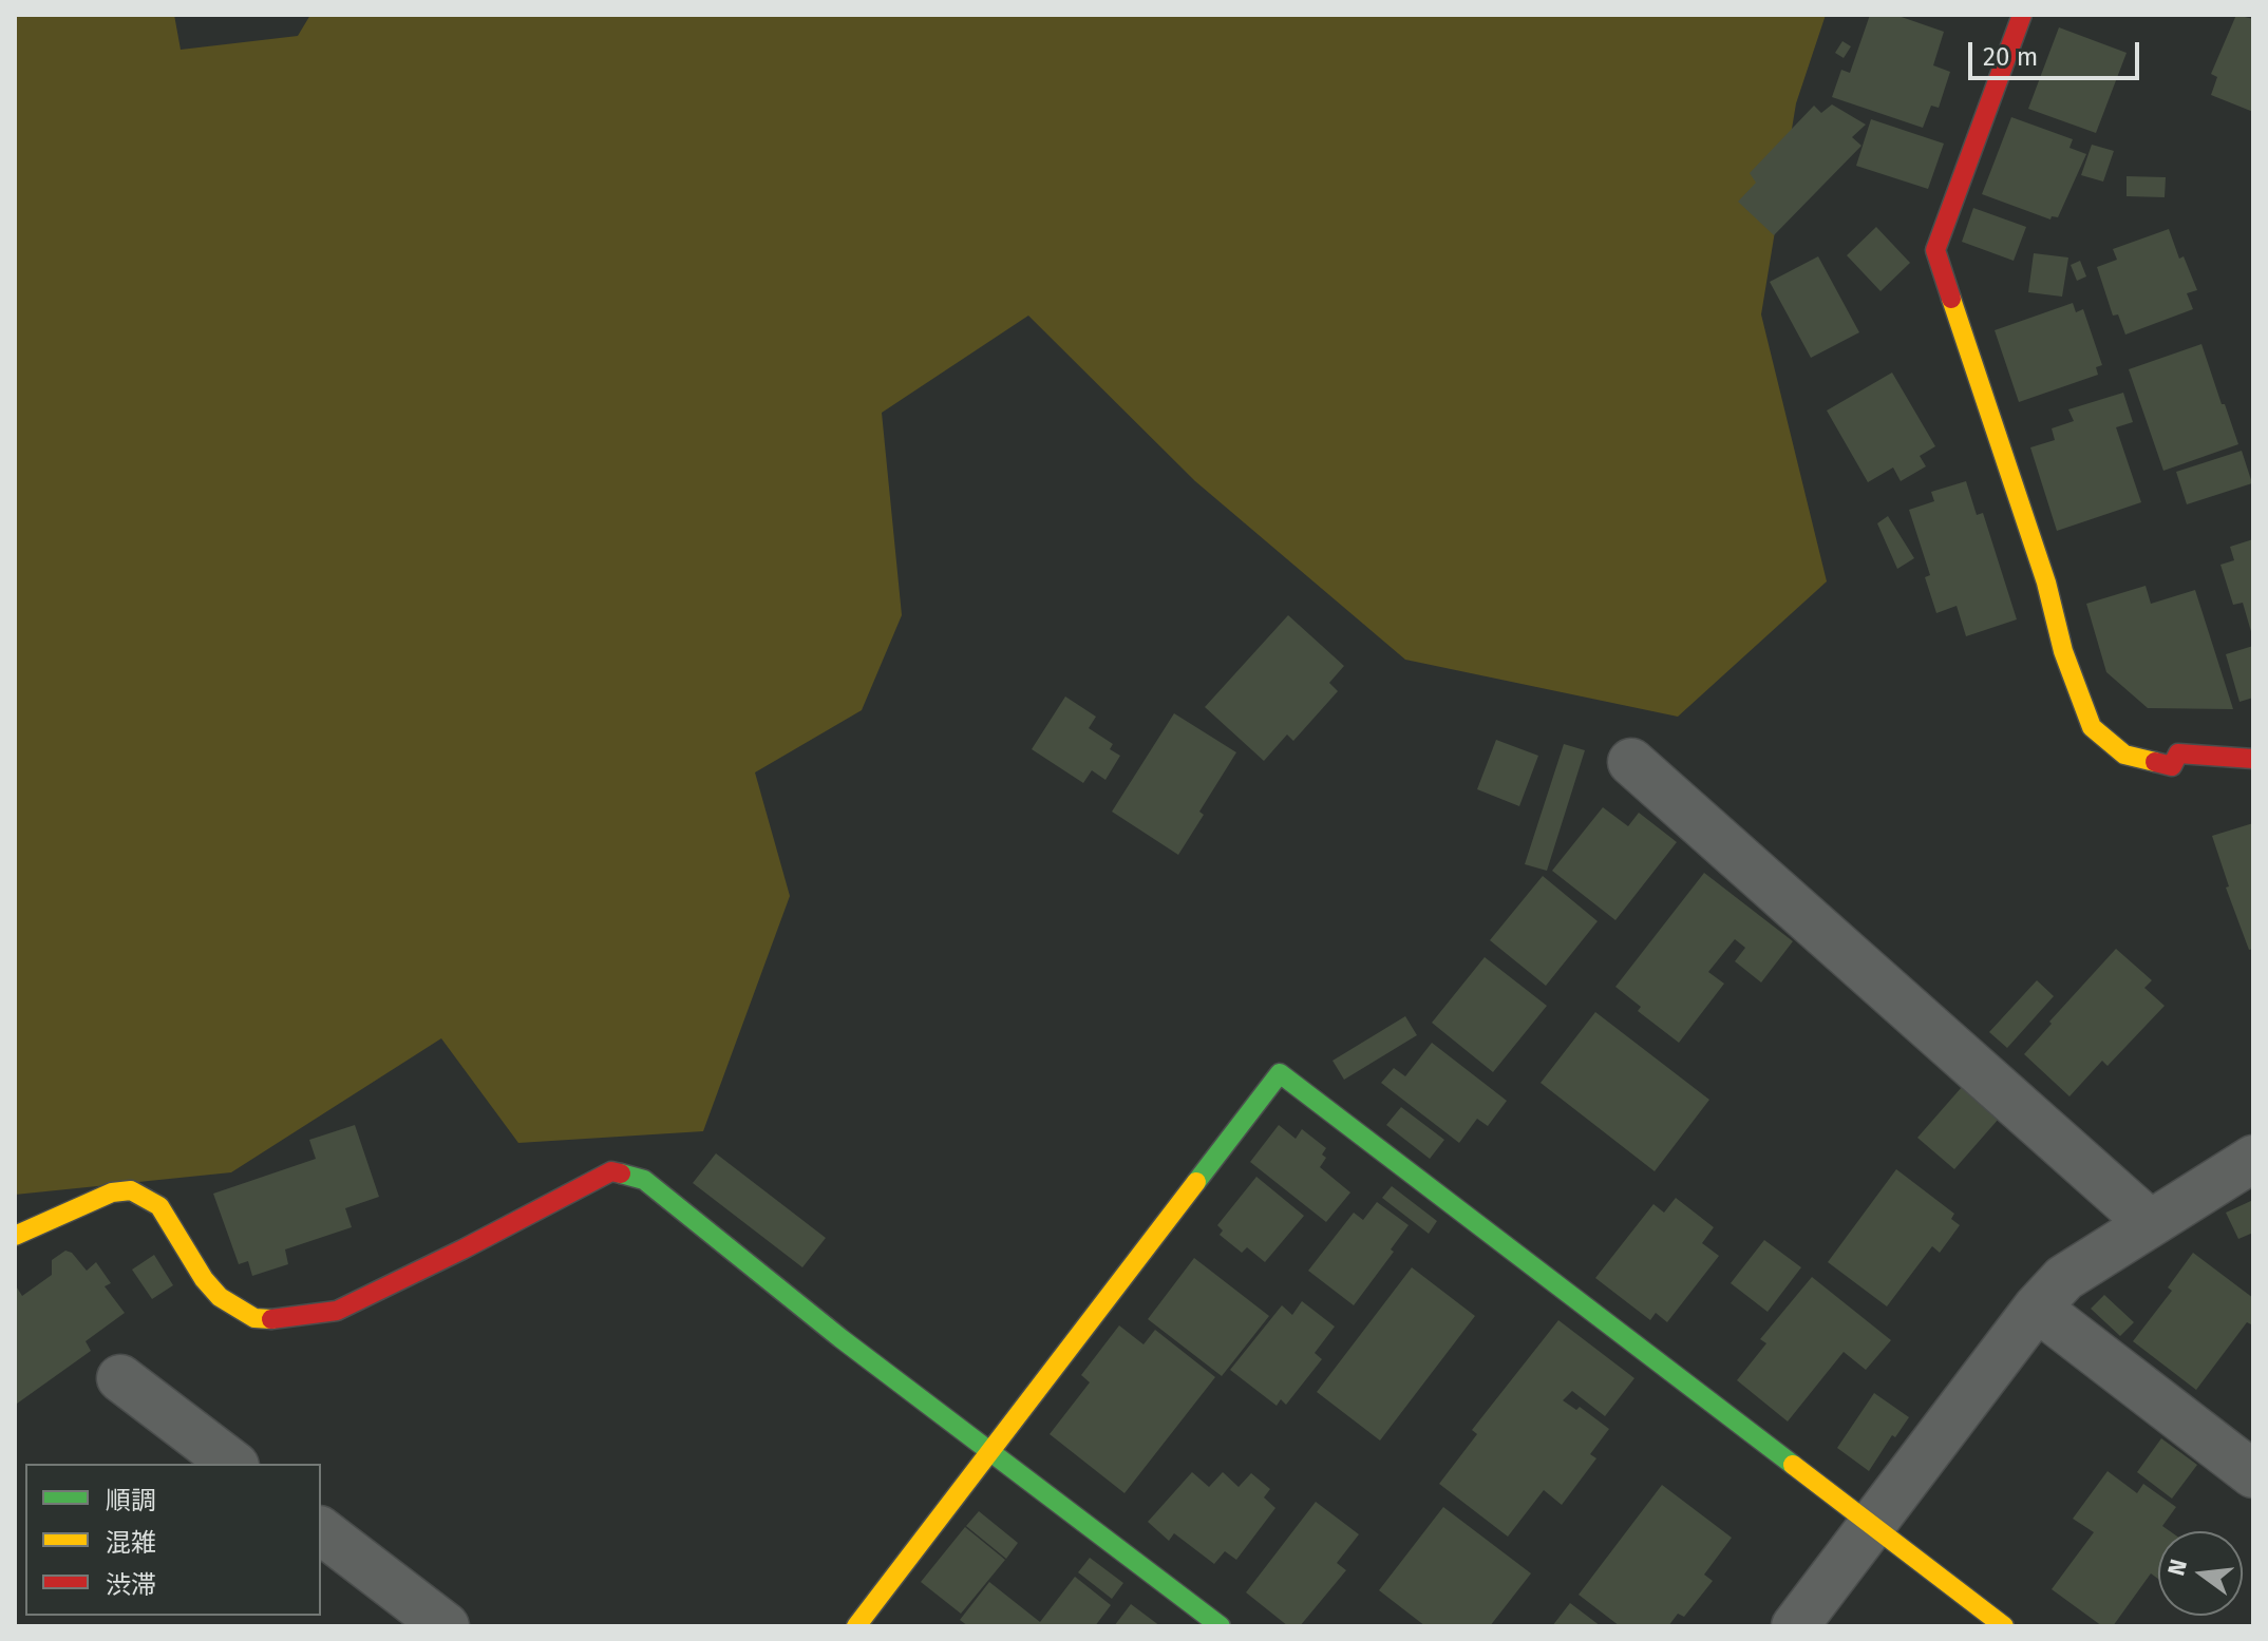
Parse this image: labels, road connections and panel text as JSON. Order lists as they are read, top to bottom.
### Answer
{
  "legend": ["順調", "混雑", "渋滞"],
  "scale_bar": "20 m",
  "north": "left"
}
